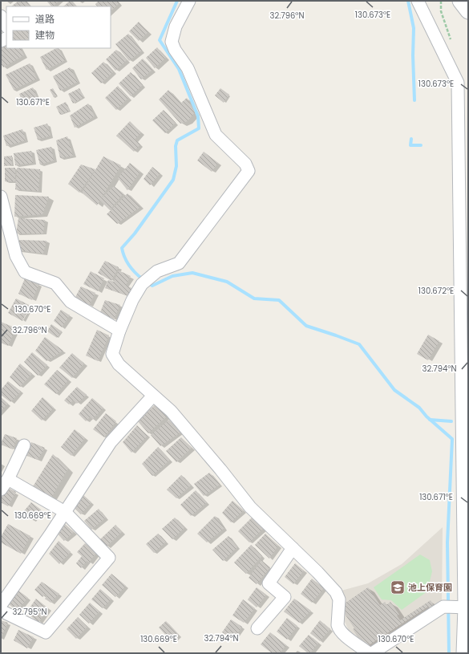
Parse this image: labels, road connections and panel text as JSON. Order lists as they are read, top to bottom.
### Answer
{
  "places": {
    "school or university": ["池上保育園"]
  },
  "legend": ["道路", "建物"],
  "coordinates": [
    "130.673°E",
    "32.796°N",
    "130.671°E",
    "130.672°E",
    "130.670°E",
    "32.794°N",
    "130.669°E",
    "32.795°N"
  ]
}
